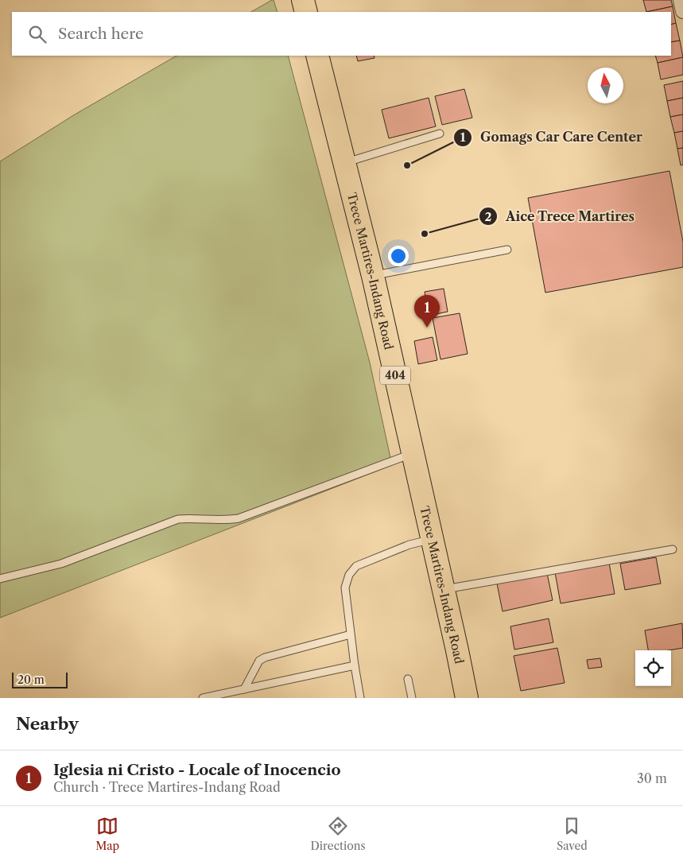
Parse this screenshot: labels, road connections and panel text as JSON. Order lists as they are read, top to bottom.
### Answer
{
  "streets": {
    "main road": ["Trece Martires-Indang Road", "404"]
  },
  "places": ["Gomags Car Care Center", "Aice Trece Martires"],
  "scale_bar": "20 m",
  "north": "top",
  "page": {
    "search": "Search here",
    "pins": "1",
    "scale": "20 m",
    "heading": "Nearby",
    "list": [
      {
        "mark": "1",
        "name": "Iglesia ni Cristo - Locale of Inocencio",
        "note": "Church · Trece Martires-Indang Road",
        "value": "30 m"
      }
    ],
    "nav": ["Map", "Directions", "Saved"]
  }
}
